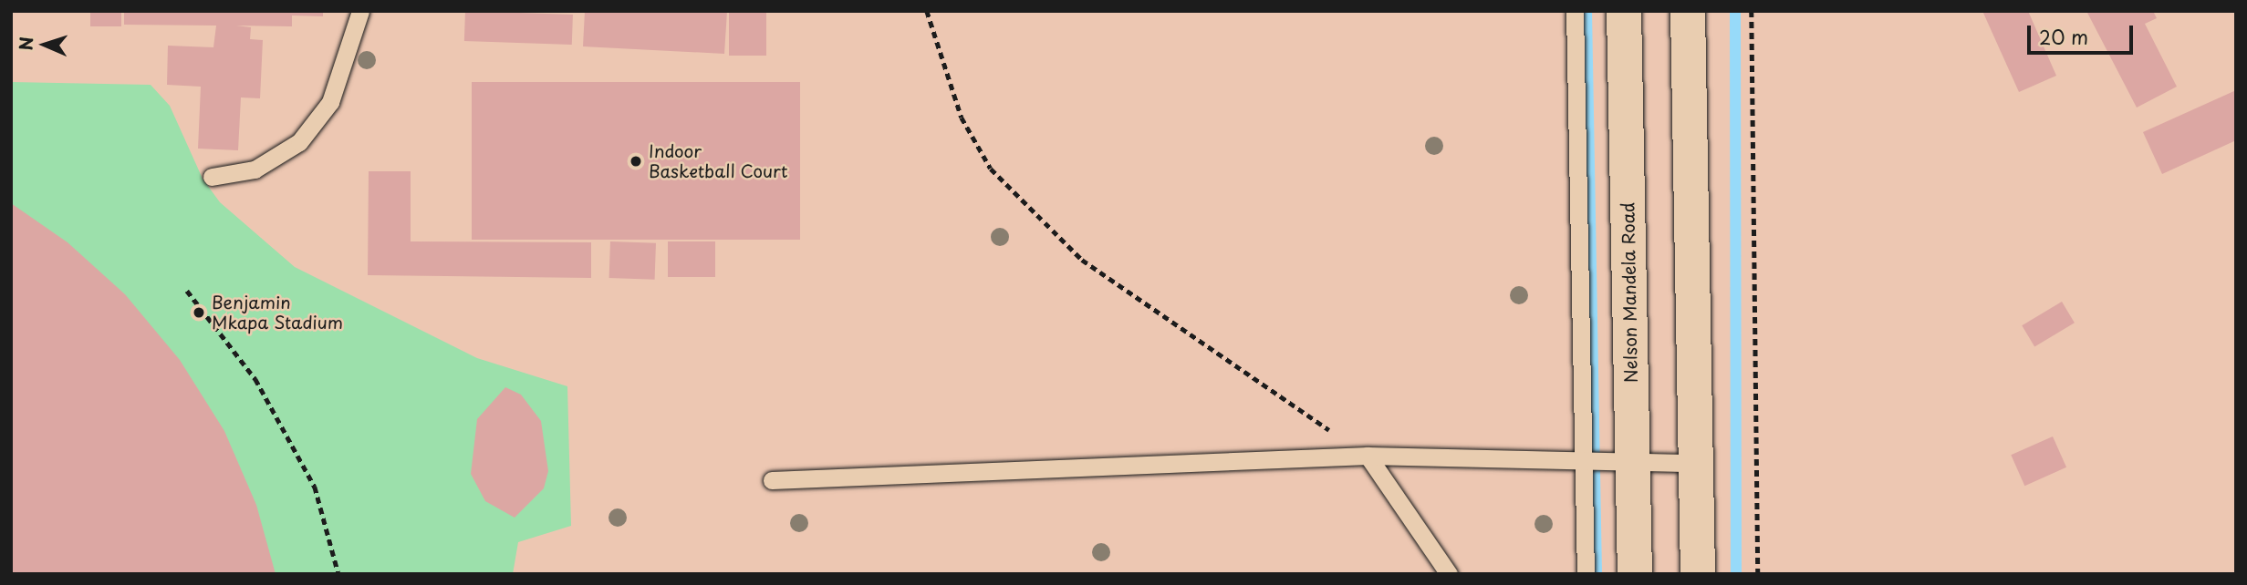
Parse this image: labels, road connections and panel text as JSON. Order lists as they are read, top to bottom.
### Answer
{
  "streets": {
    "main road": ["Nelson Mandela Road"]
  },
  "places": ["Indoor Basketball Court", "Benjamin Mkapa Stadium"],
  "scale_bar": "20 m",
  "north": "left"
}
